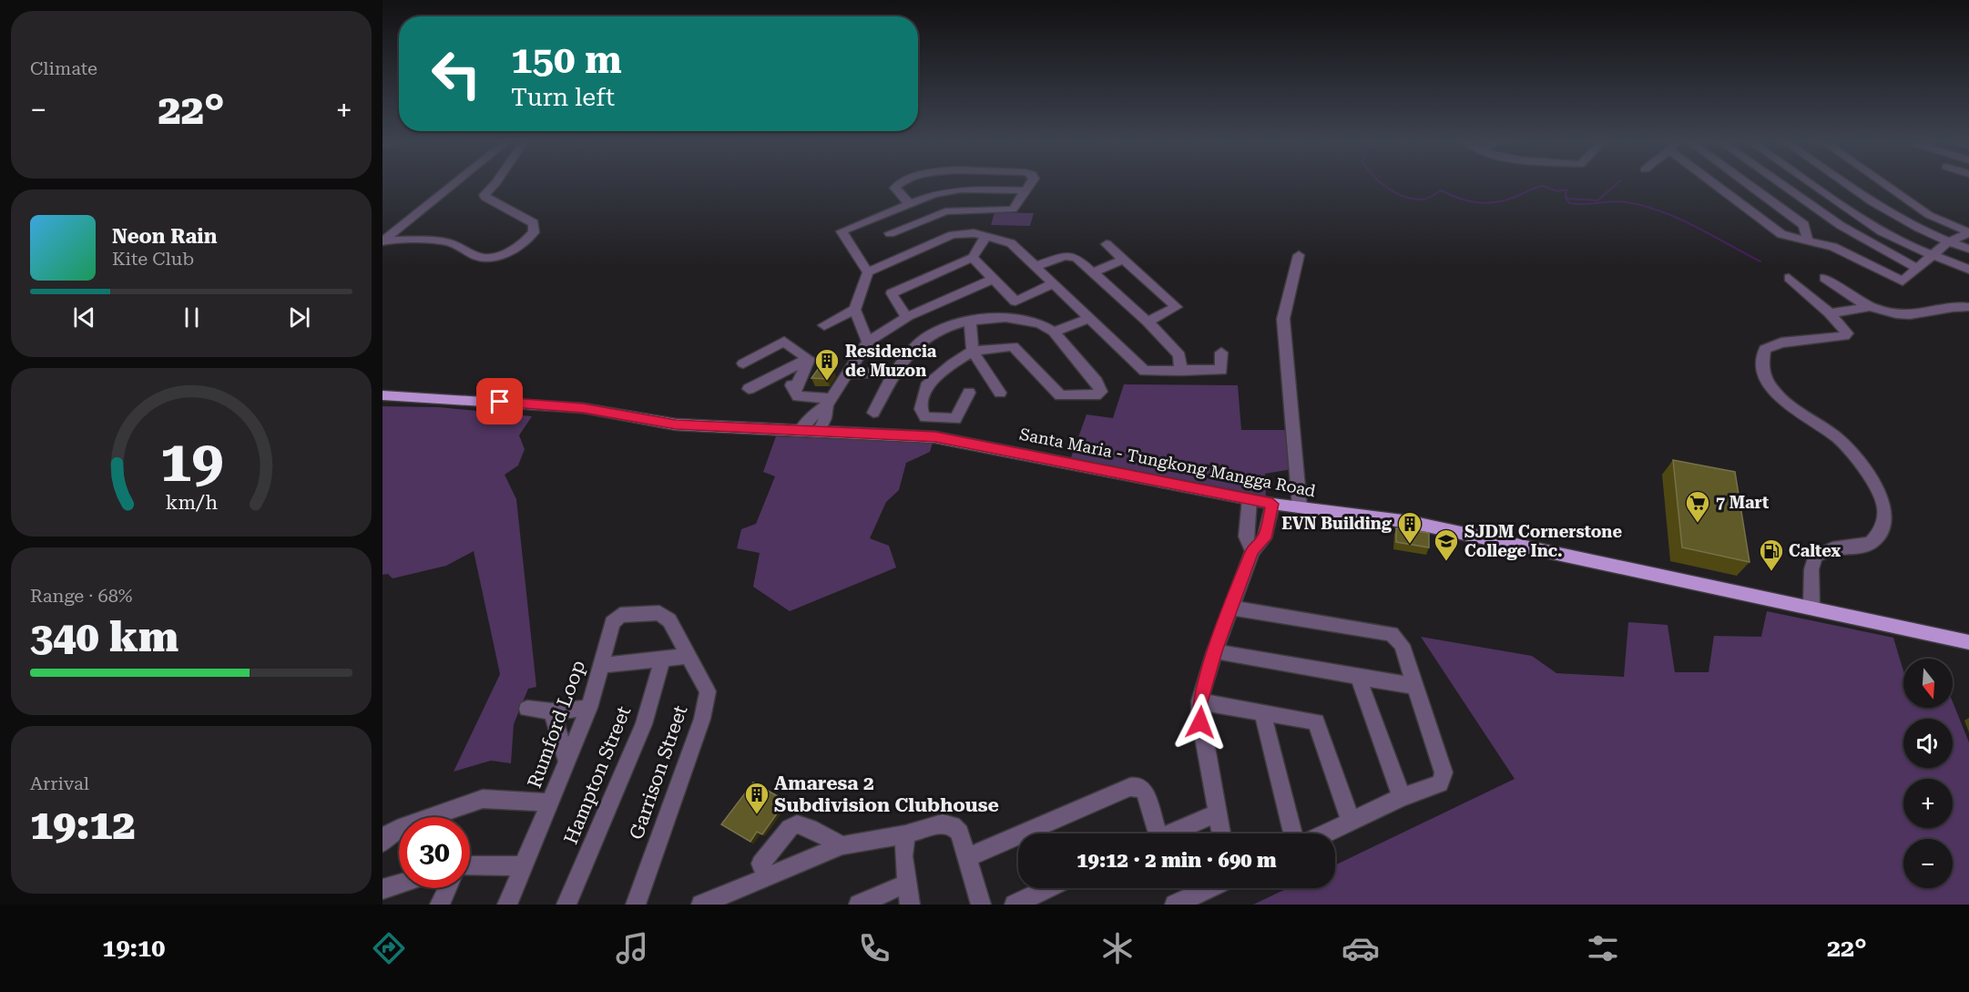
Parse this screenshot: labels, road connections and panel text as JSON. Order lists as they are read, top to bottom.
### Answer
{
  "streets": {
    "main road": ["Santa Maria - Tungkong Mangga Road"],
    "street": ["Rumford Loop", "Garrison Street", "Hampton Street"]
  },
  "crossings": [
    ["Rumford Loop", "Garrison Street"]
  ],
  "places": {
    "building": ["Residencia de Muzon", "EVN Building", "Amaresa 2 Subdivision Clubhouse"],
    "supermarket": ["7 Mart"],
    "school or university": ["SJDM Cornerstone College Inc."],
    "fuel station": ["Caltex"]
  },
  "north": "bottom",
  "page": {
    "tile": [
      "Climate",
      ["Range · 68%", "340 km"],
      ["Arrival", "19:12"]
    ],
    "turn": ["150 m", "Turn left"],
    "heat": ["−", "22°", "+"],
    "song": ["Neon Rain", "Kite Club"],
    "map_buttons": ["+", "−"],
    "limit": "30",
    "trip": "19:12 · 2 min · 690 m",
    "tabs": ["19:10", "22°"],
    "gauge": ["19", "km/h"]
  }
}
